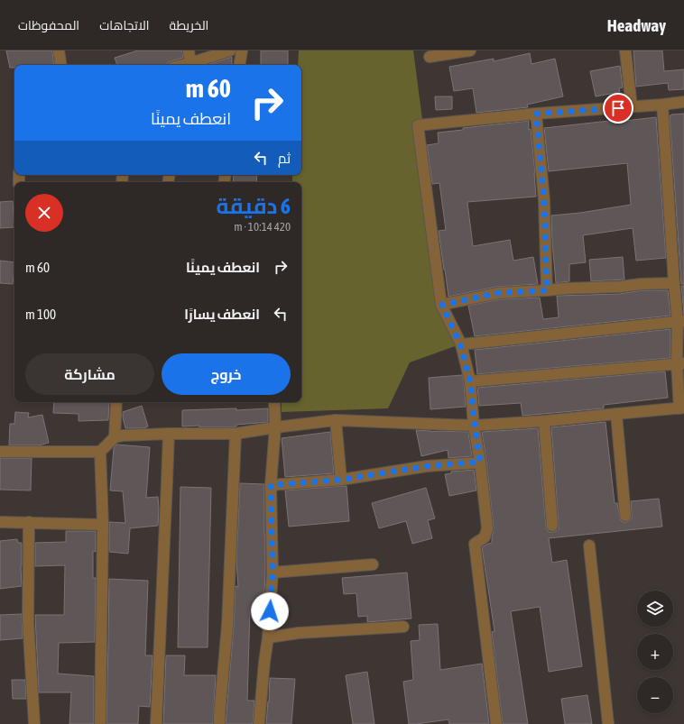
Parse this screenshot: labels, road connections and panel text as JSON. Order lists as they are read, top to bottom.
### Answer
{
  "page": {
    "header": "Headway",
    "nav": ["الخريطة", "الاتجاهات", "المحفوظات"],
    "turn": ["60 m", "انعطف يمينًا"],
    "then": "ثم",
    "heading": ["6 دقيقة", "420 m · 10:14"],
    "list": [
      {
        "name": "انعطف يمينًا",
        "value": "60 m"
      },
      {
        "name": "انعطف يسارًا",
        "value": "100 m"
      }
    ],
    "buttons": ["خروج", "مشاركة"],
    "map_buttons": ["+", "−"]
  }
}
